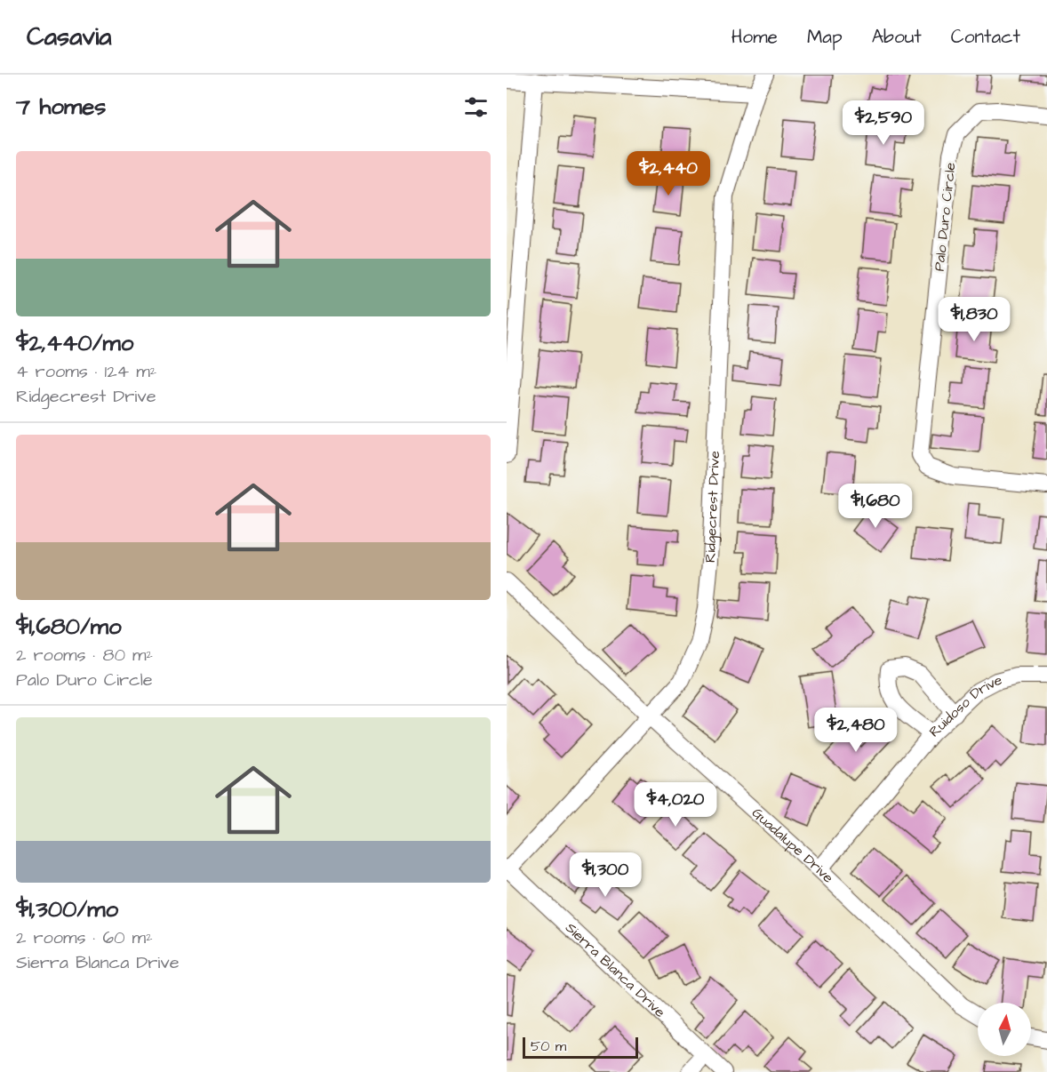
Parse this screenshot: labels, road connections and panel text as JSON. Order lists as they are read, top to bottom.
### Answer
{
  "streets": {
    "street": [
      "Palo Duro Circle",
      "Ridgecrest Drive",
      "Ruidoso Drive",
      "Guadalupe Drive",
      "Sierra Blanca Drive"
    ]
  },
  "crossings": [
    ["Ridgecrest Drive", "Guadalupe Drive"],
    ["Ridgecrest Drive", "Sierra Blanca Drive"],
    ["Ruidoso Drive", "Guadalupe Drive"]
  ],
  "scale_bar": "50 m",
  "north": "top",
  "page": {
    "header": "Casavia",
    "nav": [
      "Home",
      "Map",
      "About",
      "Contact"
    ],
    "heading": "7 homes",
    "price": [
      "$2,590",
      "$2,440",
      "$1,830",
      "$1,680",
      "$2,480",
      "$4,020",
      "$1,300"
    ],
    "list": [
      {
        "name": "$2,440/mo",
        "note": "4 rooms · 124 m² · Ridgecrest Drive"
      },
      {
        "name": "$1,680/mo",
        "note": "2 rooms · 80 m² · Palo Duro Circle"
      },
      {
        "name": "$1,300/mo",
        "note": "2 rooms · 60 m² · Sierra Blanca Drive"
      }
    ],
    "scale": "50 m"
  }
}
